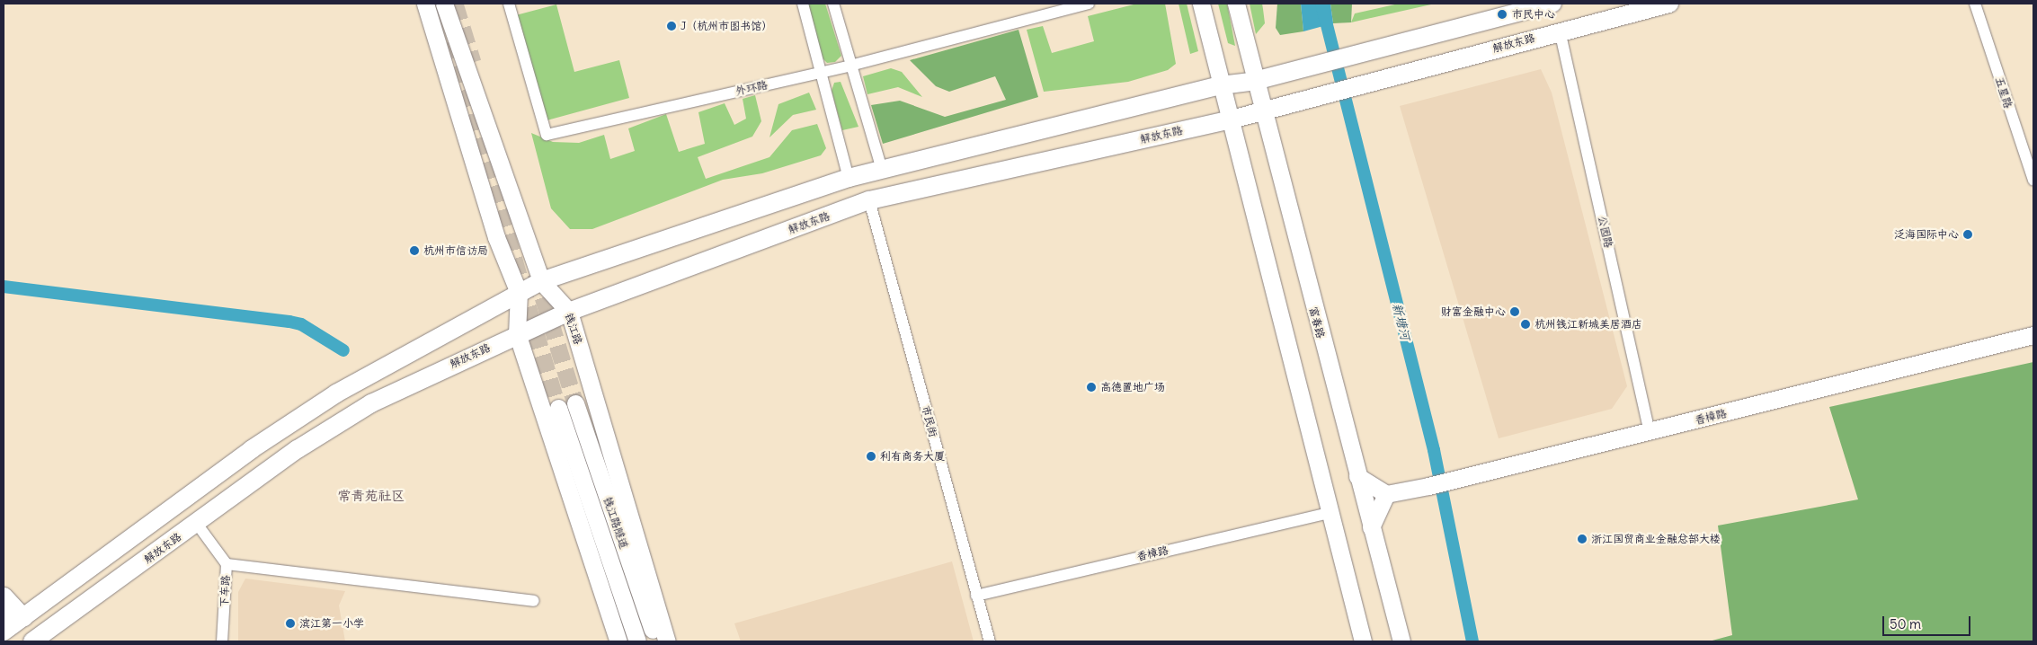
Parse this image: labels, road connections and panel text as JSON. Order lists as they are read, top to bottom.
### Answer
{
  "streets": {
    "main road": [
      "解放东路",
      "富春路",
      "钱江路",
      "香樟路",
      "钱江路隧道"
    ],
    "street": [
      "外环路",
      "五星路",
      "公园路",
      "市民街",
      "下车路"
    ]
  },
  "crossings": [
    ["解放东路", "公园路"],
    ["解放东路", "富春路"],
    ["解放东路", "钱江路"],
    ["解放东路", "市民街"],
    ["解放东路", "下车路"],
    ["公园路", "香樟路"],
    ["香樟路", "市民街"]
  ],
  "districts": ["常青苑社区"],
  "water": ["新塘河"],
  "places": [
    "市民中心",
    "J（杭州市图书馆）",
    "泛海国际中心",
    "杭州市信访局",
    "财富金融中心",
    "杭州钱江新城美居酒店",
    "高德置地广场",
    "利有商务大厦",
    "浙江国贸商业金融总部大楼",
    "滨江第一小学"
  ],
  "scale_bar": "50 m"
}
